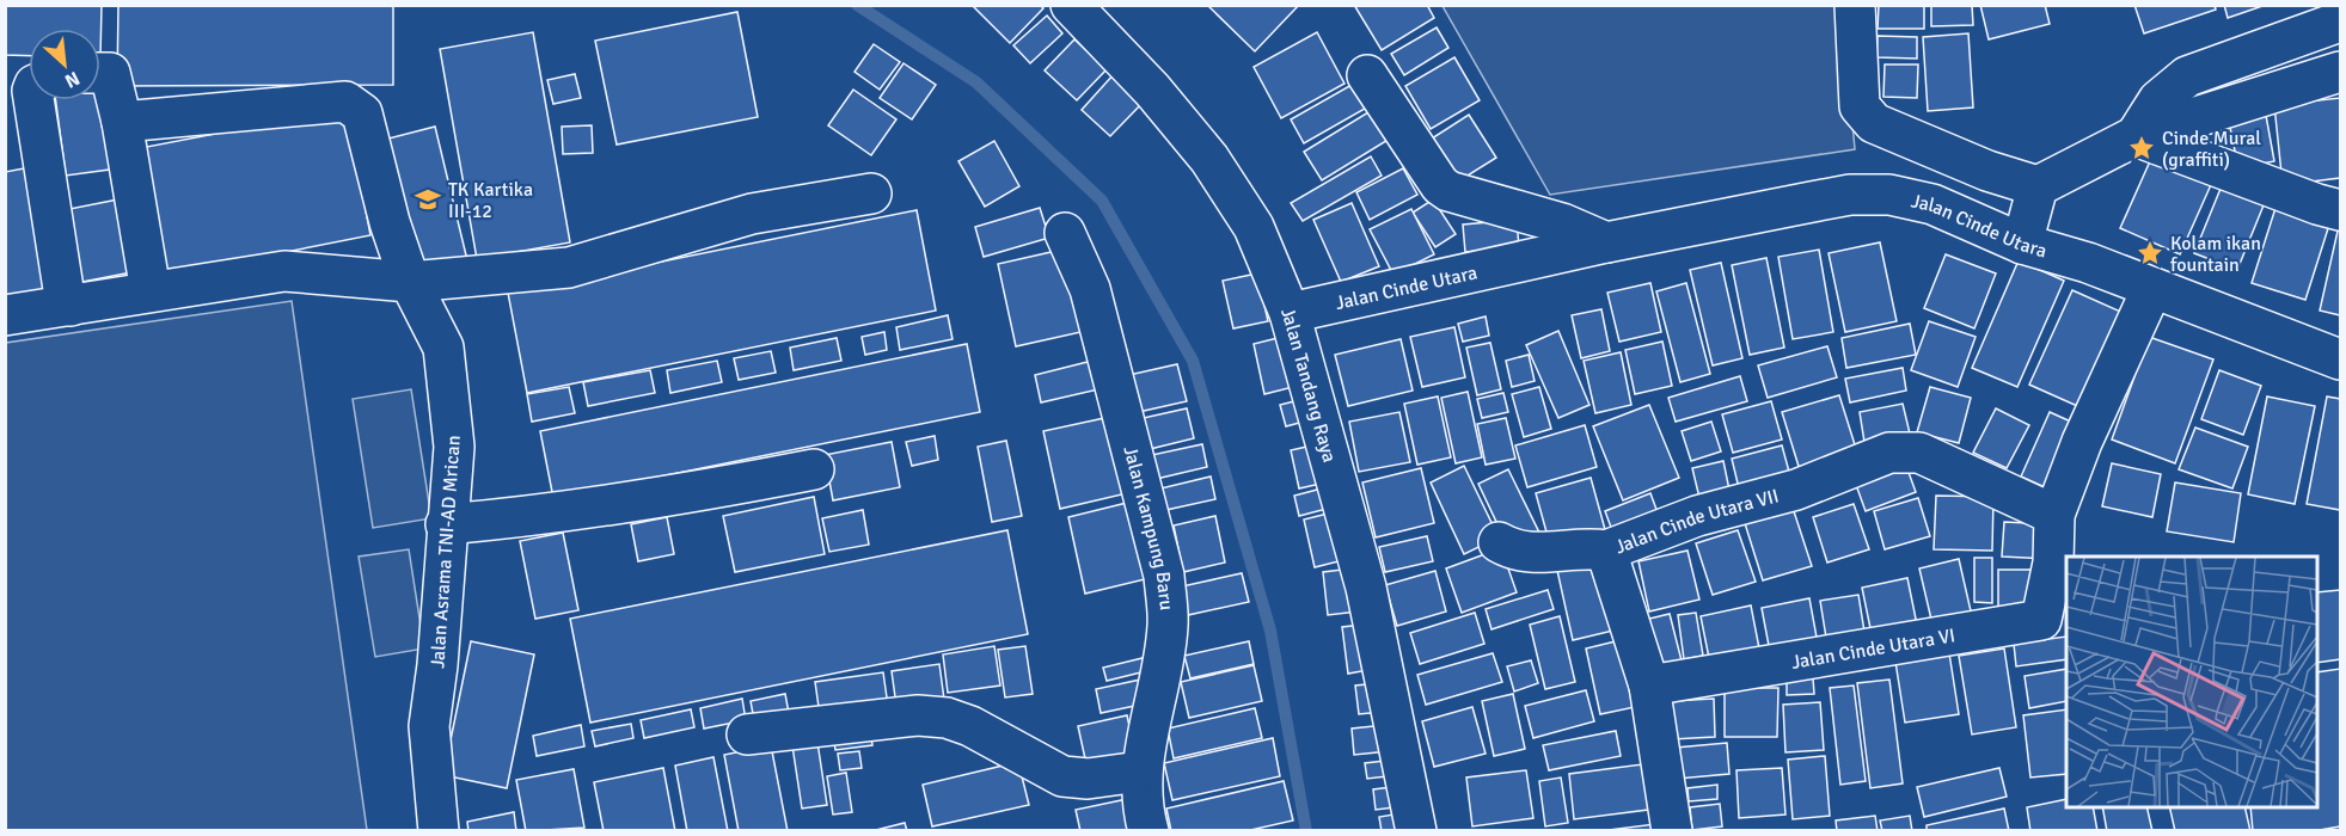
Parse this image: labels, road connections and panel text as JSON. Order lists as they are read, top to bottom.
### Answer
{
  "streets": {
    "street": [
      "Jalan Cinde Utara",
      "Jalan Tandang Raya",
      "Jalan Cinde Utara VII",
      "Jalan Kampung Baru",
      "Jalan Asrama TNI-AD Mrican",
      "Jalan Cinde Utara VI"
    ]
  },
  "crossings": [
    ["Jalan Cinde Utara", "Jalan Tandang Raya"],
    ["Jalan Cinde Utara", "Jalan Cinde Utara VI"],
    ["Jalan Cinde Utara VII", "Jalan Cinde Utara VI"]
  ],
  "places": {
    "place": ["Cinde Mural (graffiti)", "Kolam ikan fountain"],
    "school or university": ["TK Kartika III-12"]
  },
  "north": "bottom right"
}
